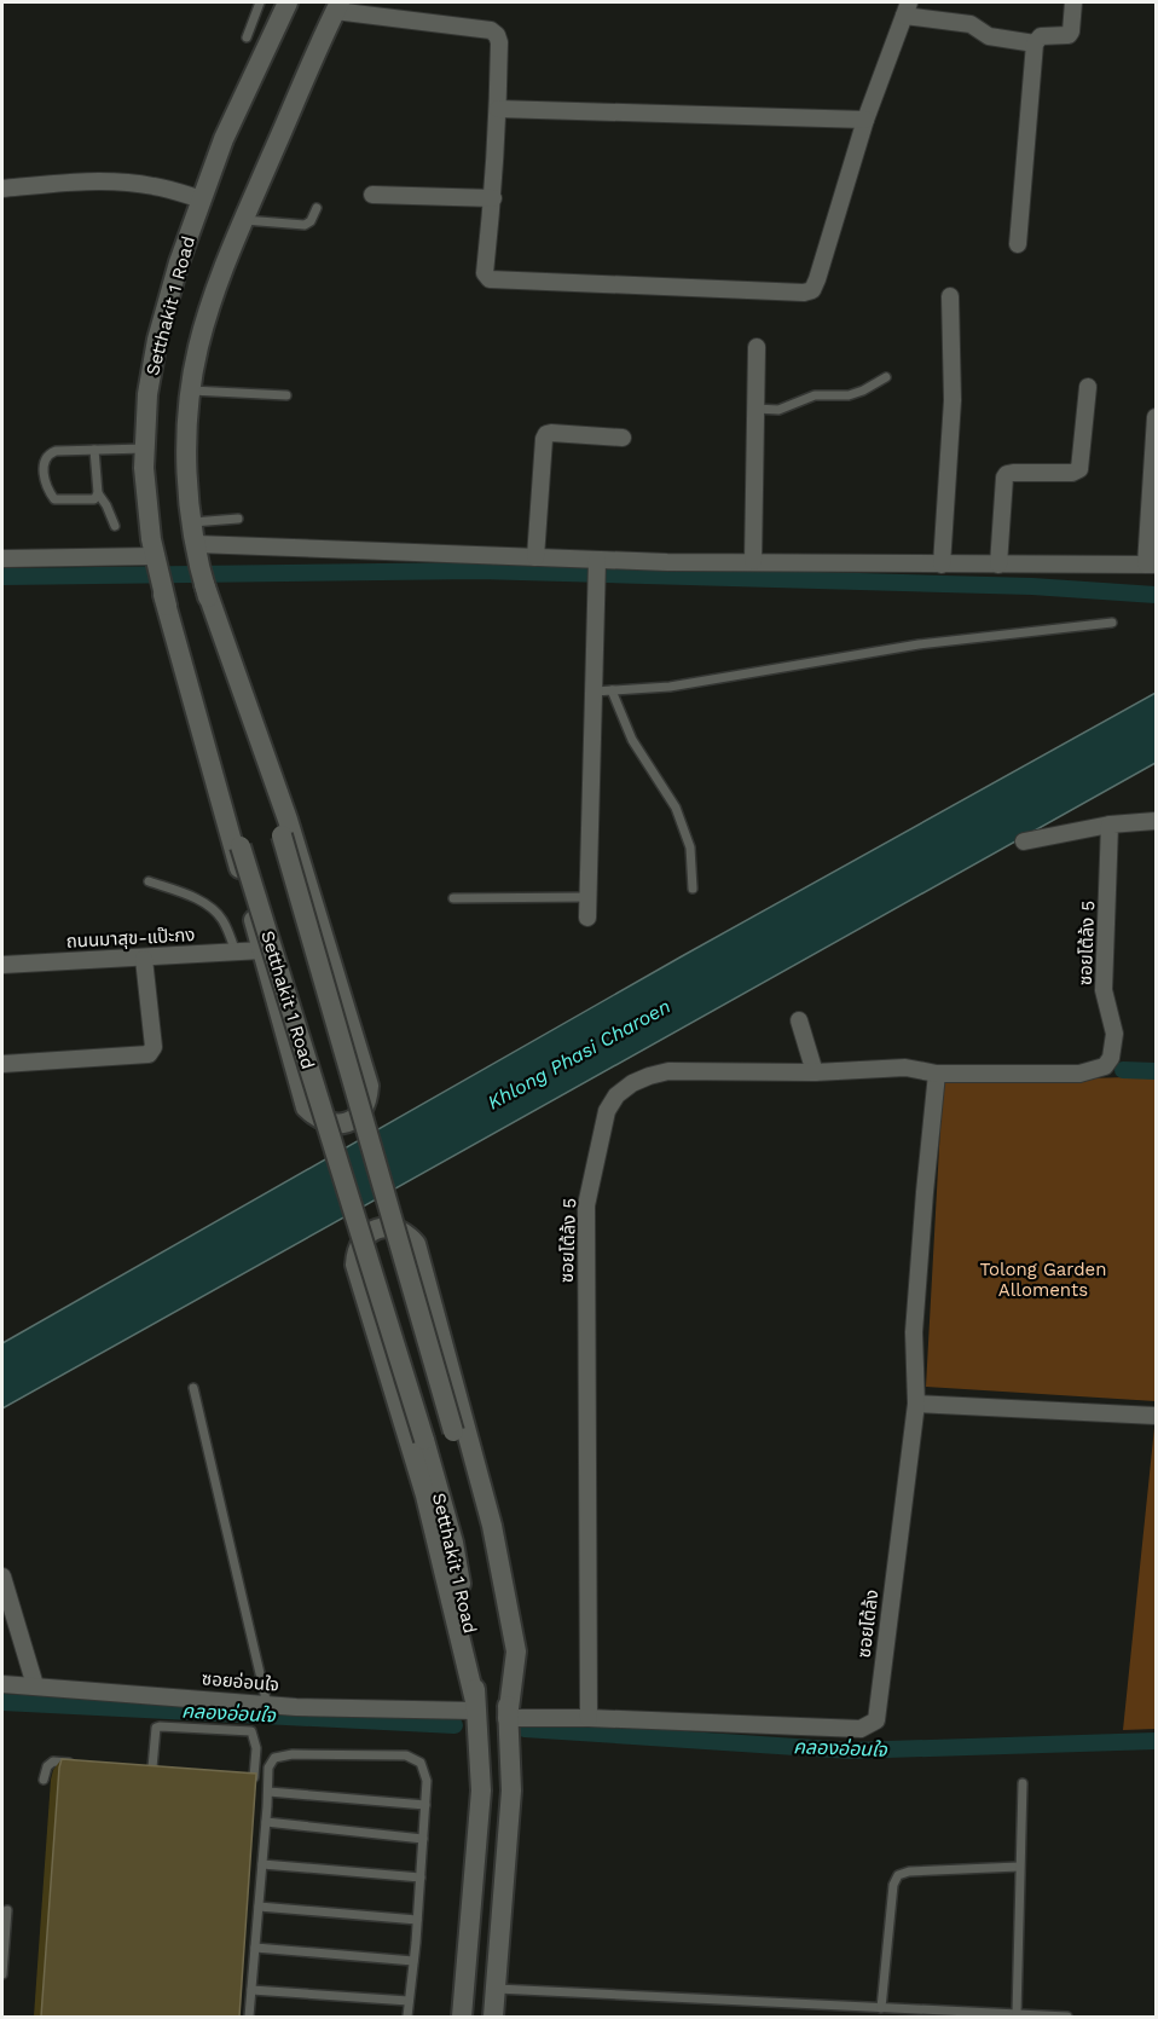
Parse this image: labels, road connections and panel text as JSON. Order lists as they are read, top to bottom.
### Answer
{
  "streets": {
    "main road": ["Setthakit 1 Road"],
    "street": [
      "ถนนมาสุข-แป๊ะกง",
      "ซอยโต้ล้ง 5",
      "ซอยโต้ล้ง",
      "ซอยอ่อนใจ"
    ]
  },
  "crossings": [
    ["Setthakit 1 Road", "ซอยโต้ล้ง"],
    ["Setthakit 1 Road", "ซอยอ่อนใจ"],
    ["ซอยโต้ล้ง 5", "ซอยโต้ล้ง"]
  ],
  "water": ["Khlong Phasi Charoen", "คลองอ่อนใจ"],
  "parks": ["Tolong Garden Alloments"]
}
